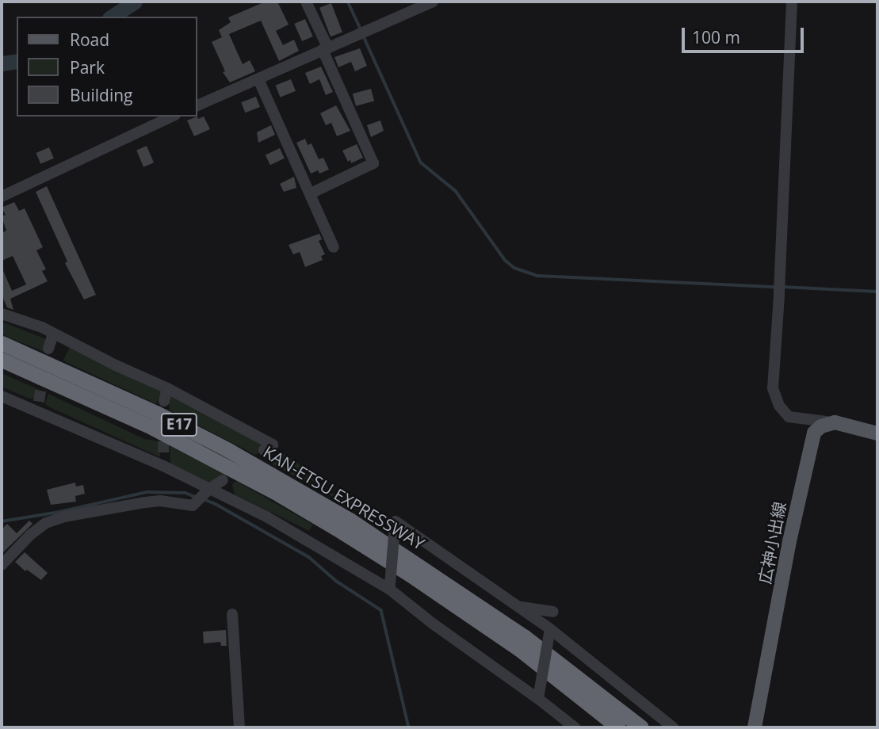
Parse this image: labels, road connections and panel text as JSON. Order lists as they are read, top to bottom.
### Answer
{
  "streets": {
    "highway": ["E17", "KAN-ETSU EXPRESSWAY"],
    "main road": ["広神小出線"]
  },
  "legend": ["Road", "Park", "Building"],
  "scale_bar": "100 m"
}
